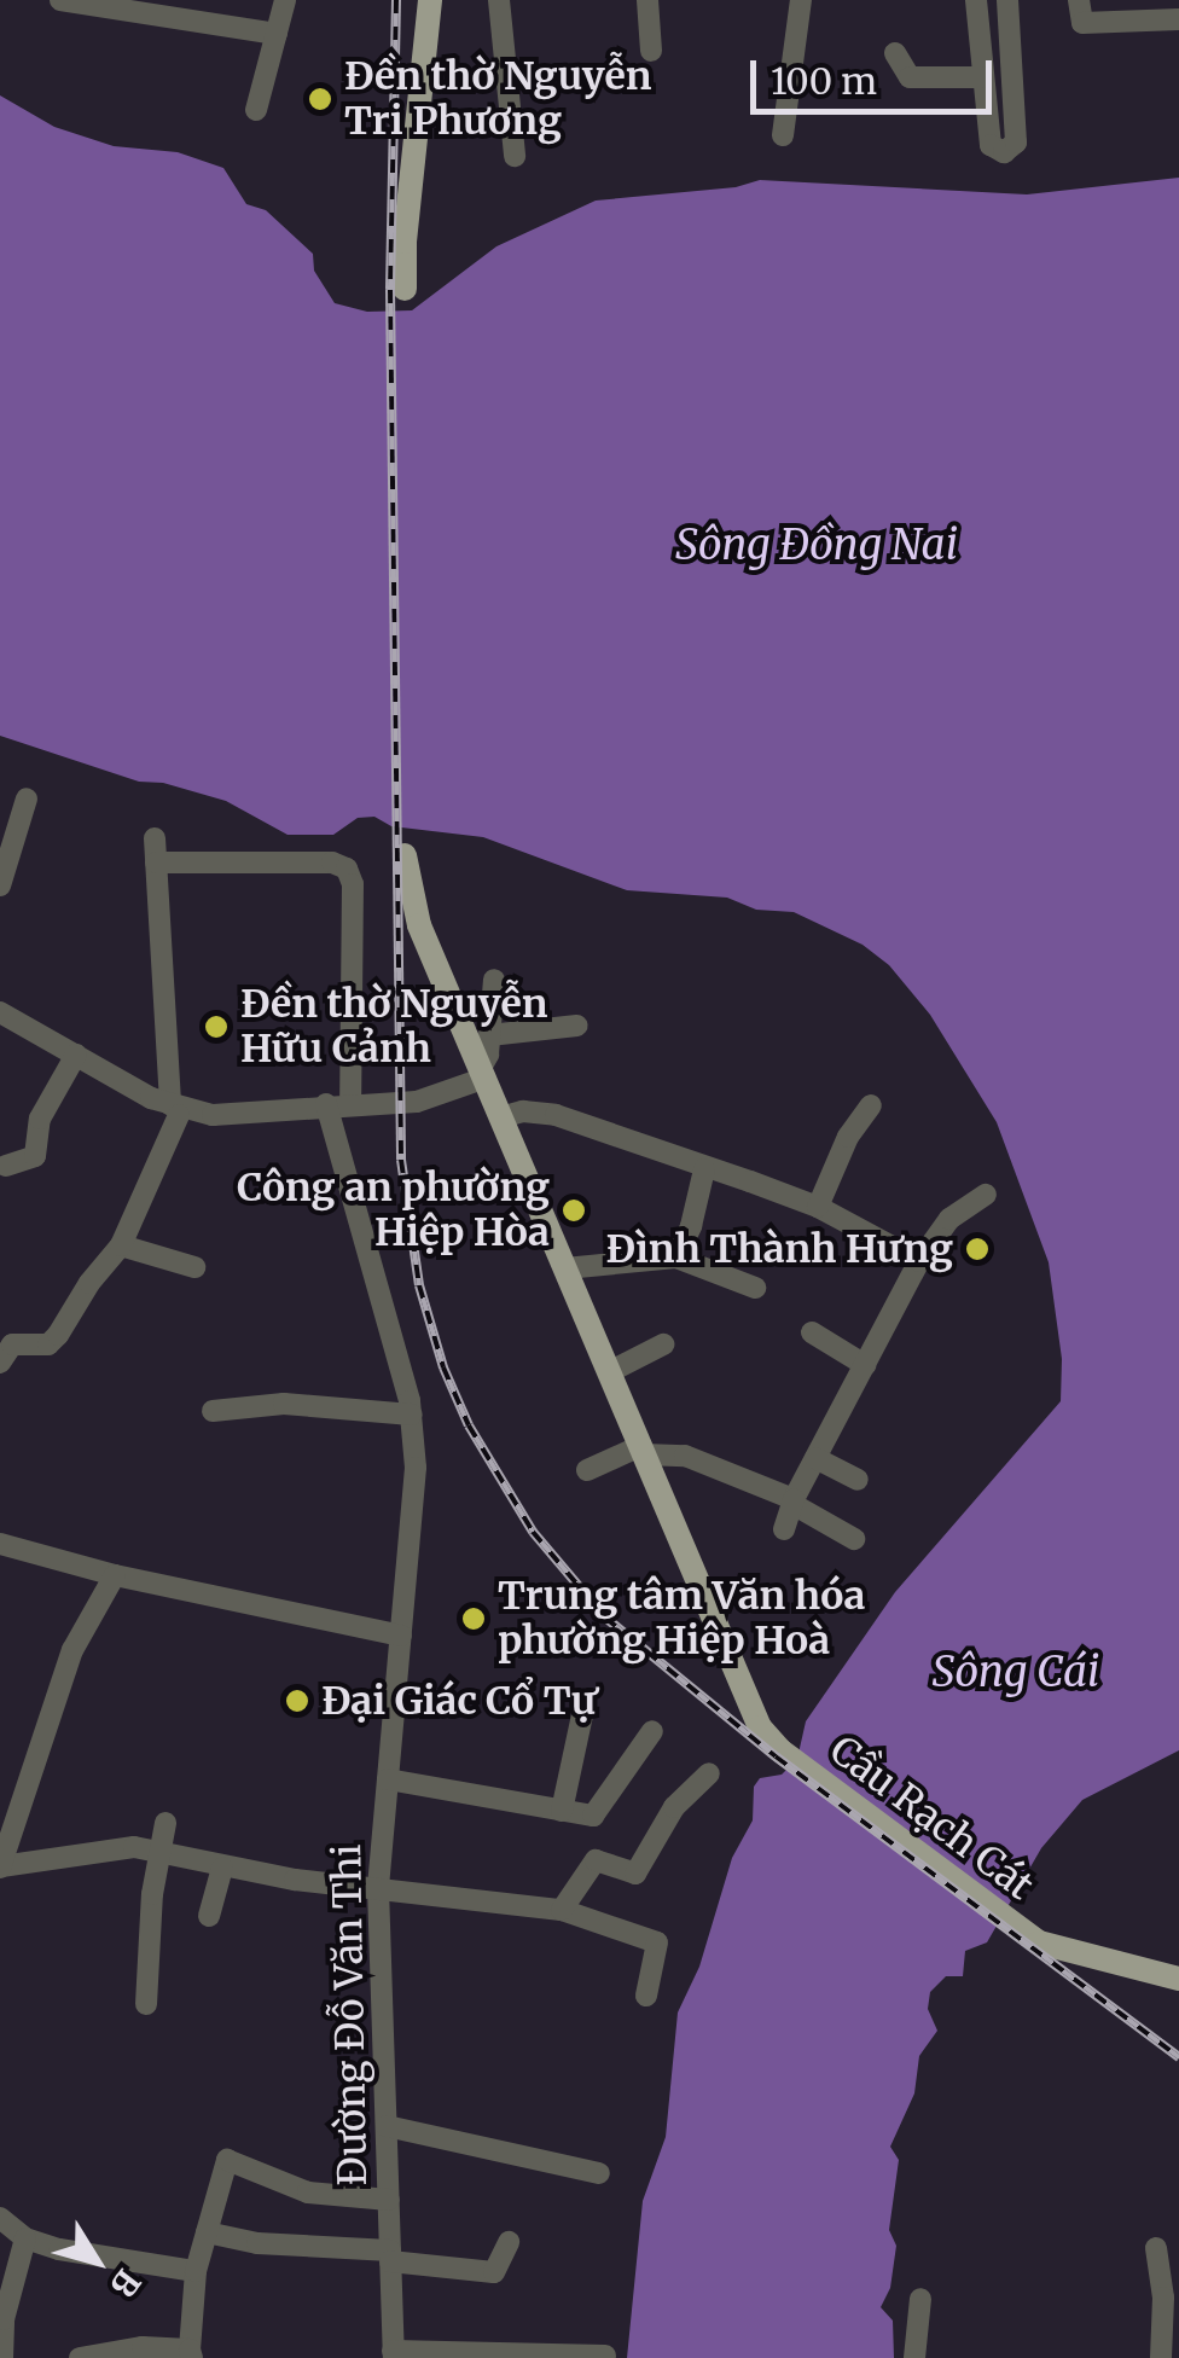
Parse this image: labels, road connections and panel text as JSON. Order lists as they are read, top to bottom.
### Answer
{
  "streets": {
    "main road": ["Cầu Rạch Cát"],
    "street": ["Đường Đỗ Văn Thi"]
  },
  "water": ["Sông Đồng Nai", "Sông Cái"],
  "places": [
    "Đền thờ Nguyễn Tri Phương",
    "Đền thờ Nguyễn Hữu Cảnh",
    "Công an phường Hiệp Hòa",
    "Đình Thành Hưng",
    "Trung tâm Văn hóa phường Hiệp Hoà",
    "Đại Giác Cổ Tự"
  ],
  "scale_bar": "100 m",
  "north": "bottom right"
}
